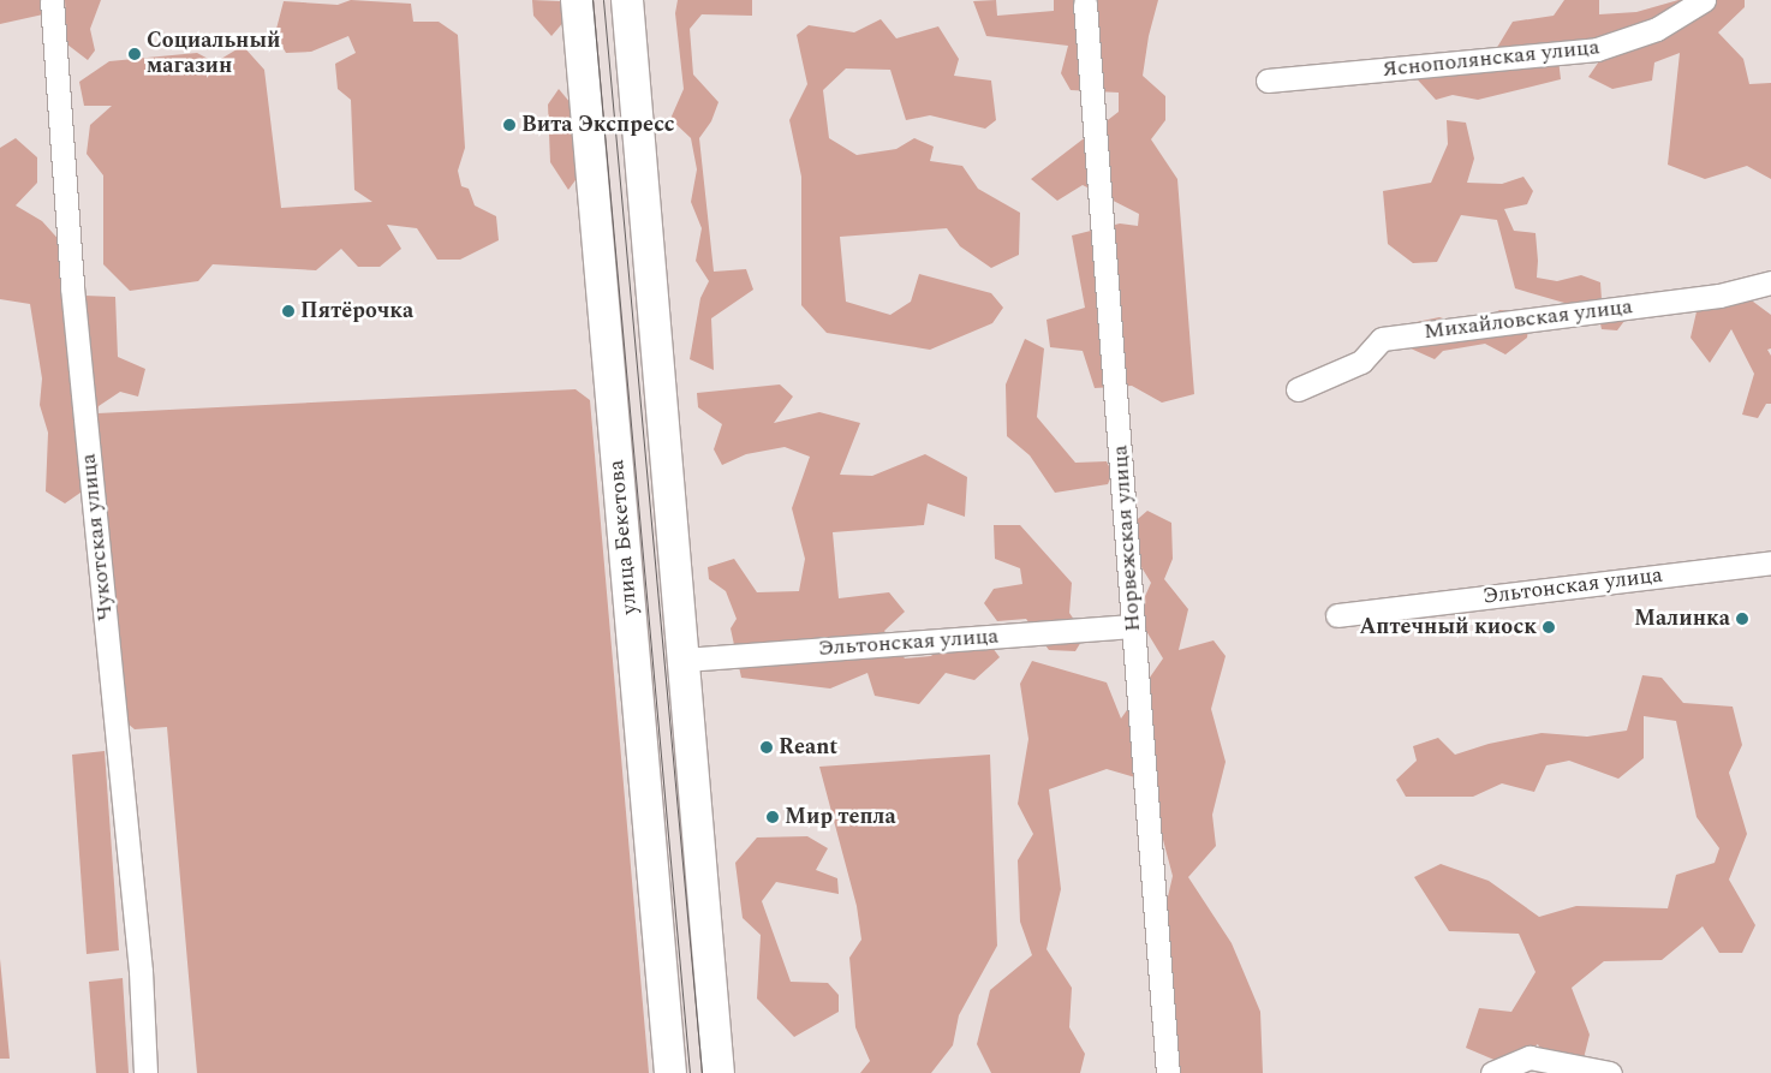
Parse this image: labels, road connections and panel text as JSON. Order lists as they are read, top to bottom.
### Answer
{
  "streets": {
    "main road": ["улица Бекетова"],
    "street": [
      "Яснополянская улица",
      "Михайловская улица",
      "Чукотская улица",
      "Норвежская улица",
      "Эльтонская улица"
    ]
  },
  "crossings": [
    ["Норвежская улица", "Эльтонская улица"]
  ],
  "places": [
    "Социальный магазин",
    "Вита Экспресс",
    "Пятёрочка",
    "Малинка",
    "Аптечный киоск",
    "Reant",
    "Мир тепла"
  ]
}
